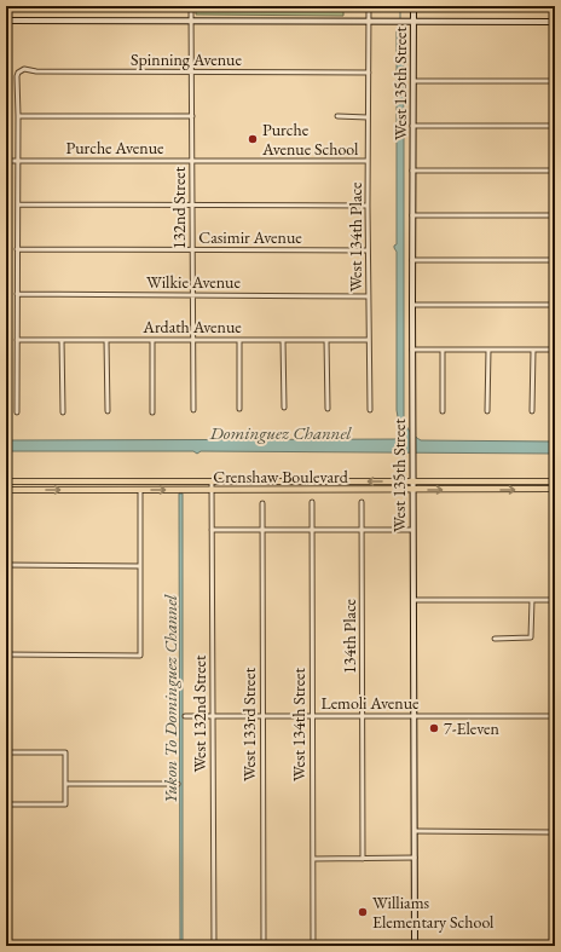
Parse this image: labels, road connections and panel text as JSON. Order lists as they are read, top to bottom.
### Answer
{
  "streets": {
    "main road": ["Crenshaw Boulevard"],
    "street": [
      "Spinning Avenue",
      "West 135th Street",
      "Purche Avenue",
      "132nd Street",
      "Casimir Avenue",
      "West 134th Place",
      "Wilkie Avenue",
      "Ardath Avenue",
      "134th Place",
      "Lemoli Avenue",
      "West 132nd Street",
      "West 133rd Street",
      "West 134th Street"
    ]
  },
  "crossings": [
    ["Spinning Avenue", "132nd Street"],
    ["Spinning Avenue", "West 134th Place"],
    ["West 135th Street", "Crenshaw Boulevard"],
    ["West 135th Street", "Lemoli Avenue"],
    ["Purche Avenue", "132nd Street"],
    ["Purche Avenue", "West 134th Place"],
    ["132nd Street", "Casimir Avenue"],
    ["132nd Street", "Wilkie Avenue"],
    ["132nd Street", "Ardath Avenue"],
    ["Casimir Avenue", "West 134th Place"],
    ["West 134th Place", "Wilkie Avenue"],
    ["West 134th Place", "Ardath Avenue"],
    ["Crenshaw Boulevard", "West 132nd Street"],
    ["134th Place", "Lemoli Avenue"],
    ["Lemoli Avenue", "West 132nd Street"],
    ["Lemoli Avenue", "West 133rd Street"],
    ["Lemoli Avenue", "West 134th Street"]
  ],
  "water": ["Dominguez Channel", "Yukon To Dominguez Channel"],
  "places": ["Purche Avenue School", "7-Eleven", "Williams Elementary School"]
}
